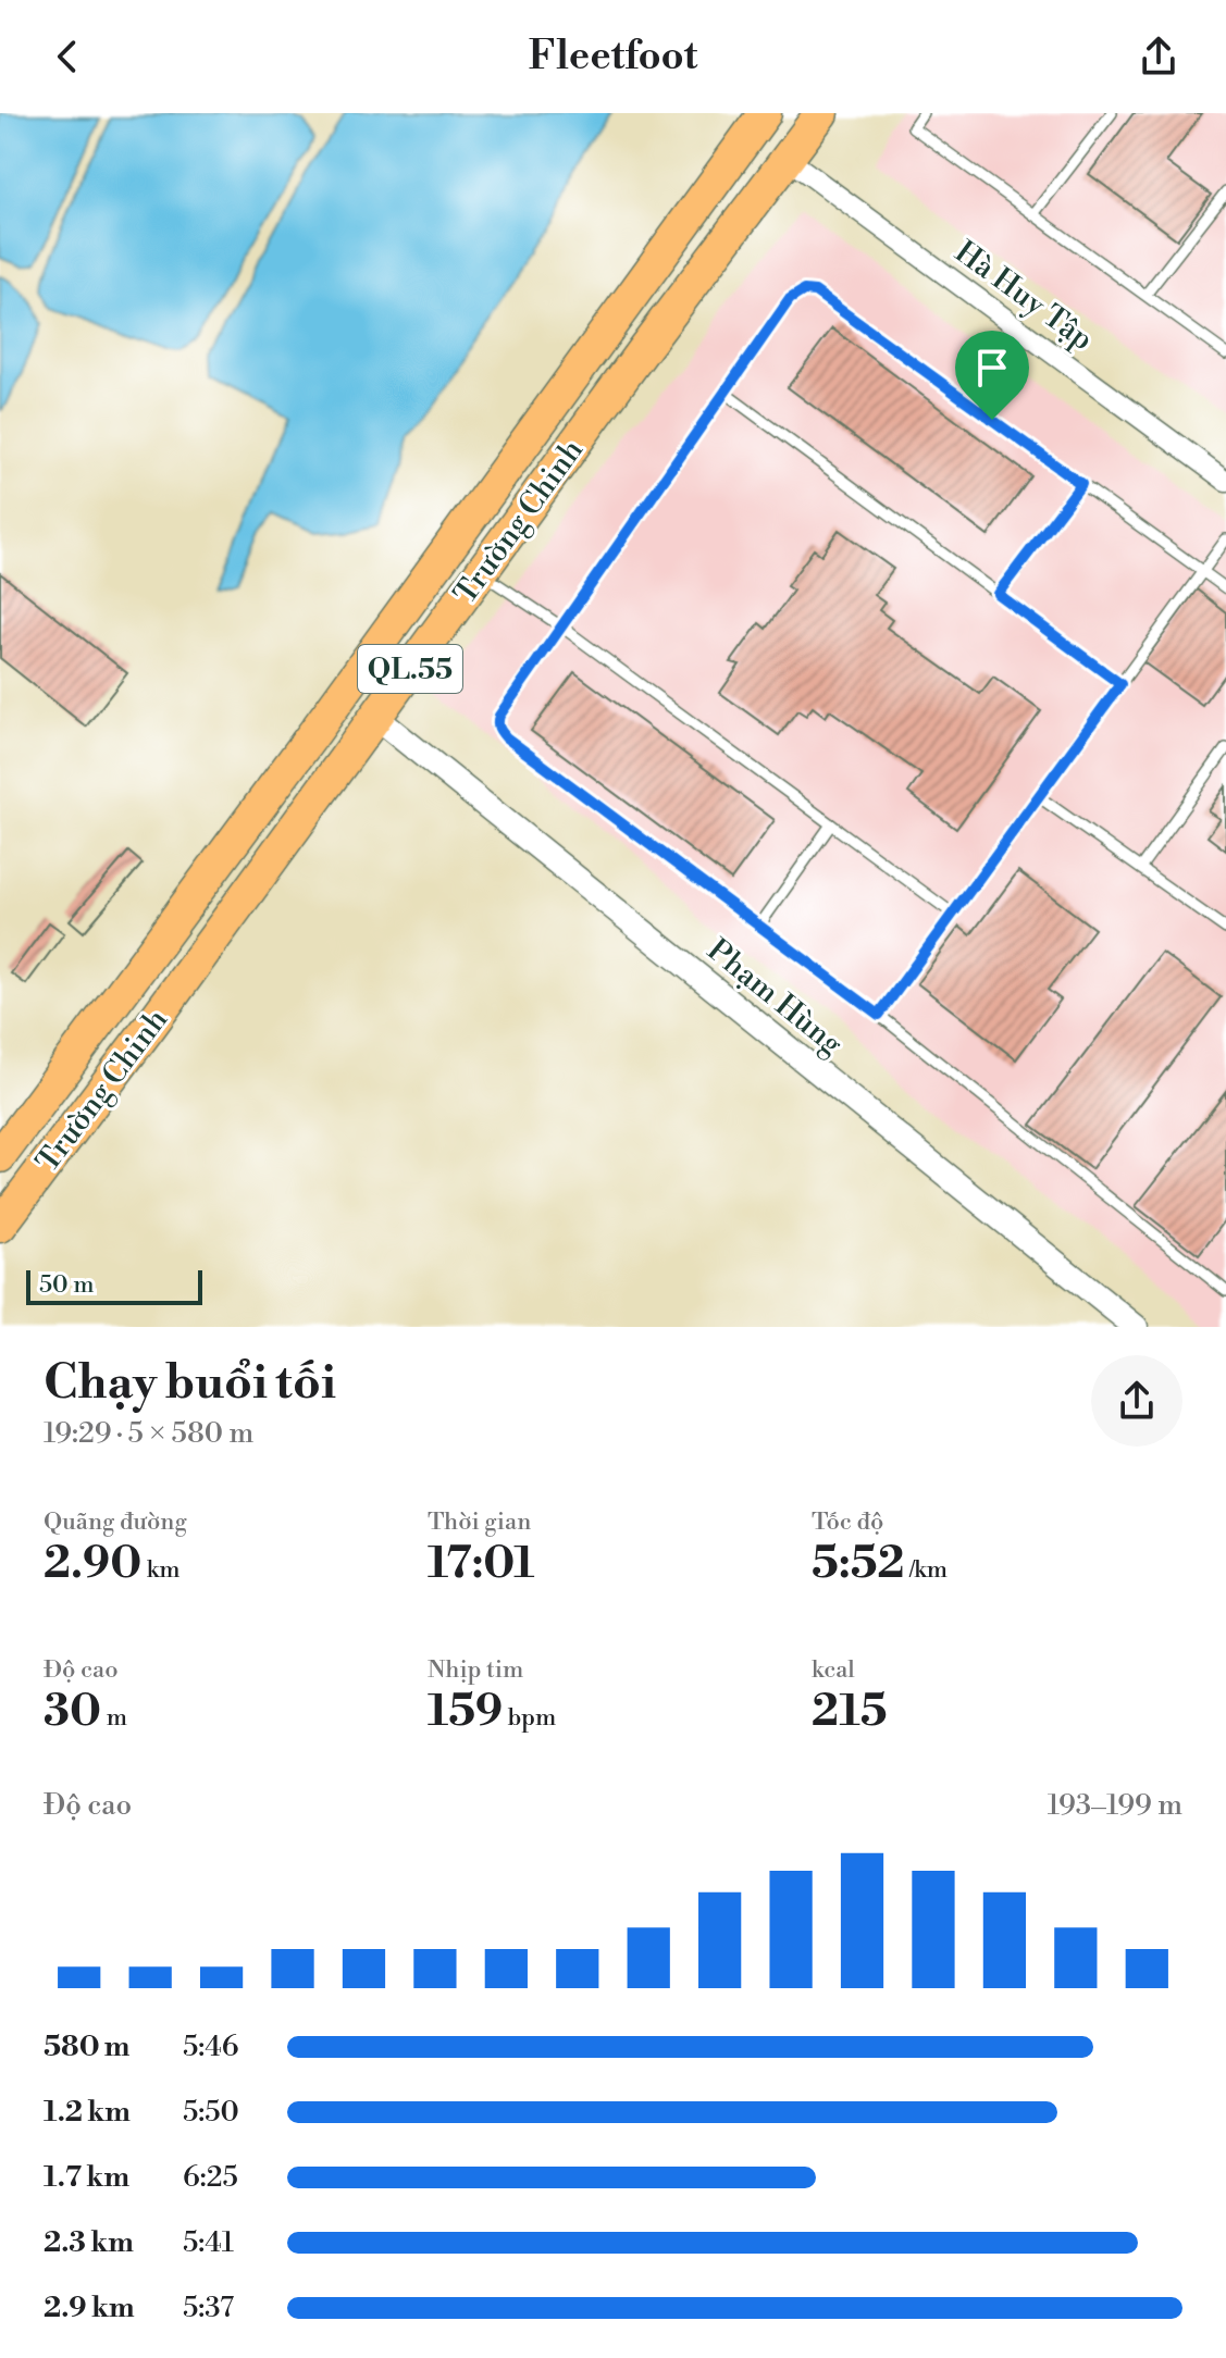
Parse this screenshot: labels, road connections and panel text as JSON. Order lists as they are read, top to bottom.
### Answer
{
  "streets": {
    "highway": ["Trường Chinh", "QL.55"],
    "street": ["Hà Huy Tập", "Phạm Hùng"]
  },
  "crossings": [
    ["Hà Huy Tập", "Trường Chinh"],
    ["Trường Chinh", "Phạm Hùng"]
  ],
  "scale_bar": "50 m",
  "page": {
    "header": "Fleetfoot",
    "scale": "50 m",
    "heading": ["Chạy buổi tối", "19:29 · 5 × 580 m"],
    "stats": [
      ["Quãng đường", "2.90 km"],
      ["Thời gian", "17:01"],
      ["Tốc độ", "5:52 /km"],
      ["Độ cao", "30 m"],
      ["Nhịp tim", "159 bpm"],
      ["kcal", "215"]
    ],
    "chart": ["Độ cao", "193–199 m"],
    "list": [
      {
        "name": "580 m",
        "note": "5:46"
      },
      {
        "name": "1.2 km",
        "note": "5:50"
      },
      {
        "name": "1.7 km",
        "note": "6:25"
      },
      {
        "name": "2.3 km",
        "note": "5:41"
      },
      {
        "name": "2.9 km",
        "note": "5:37"
      }
    ]
  }
}
